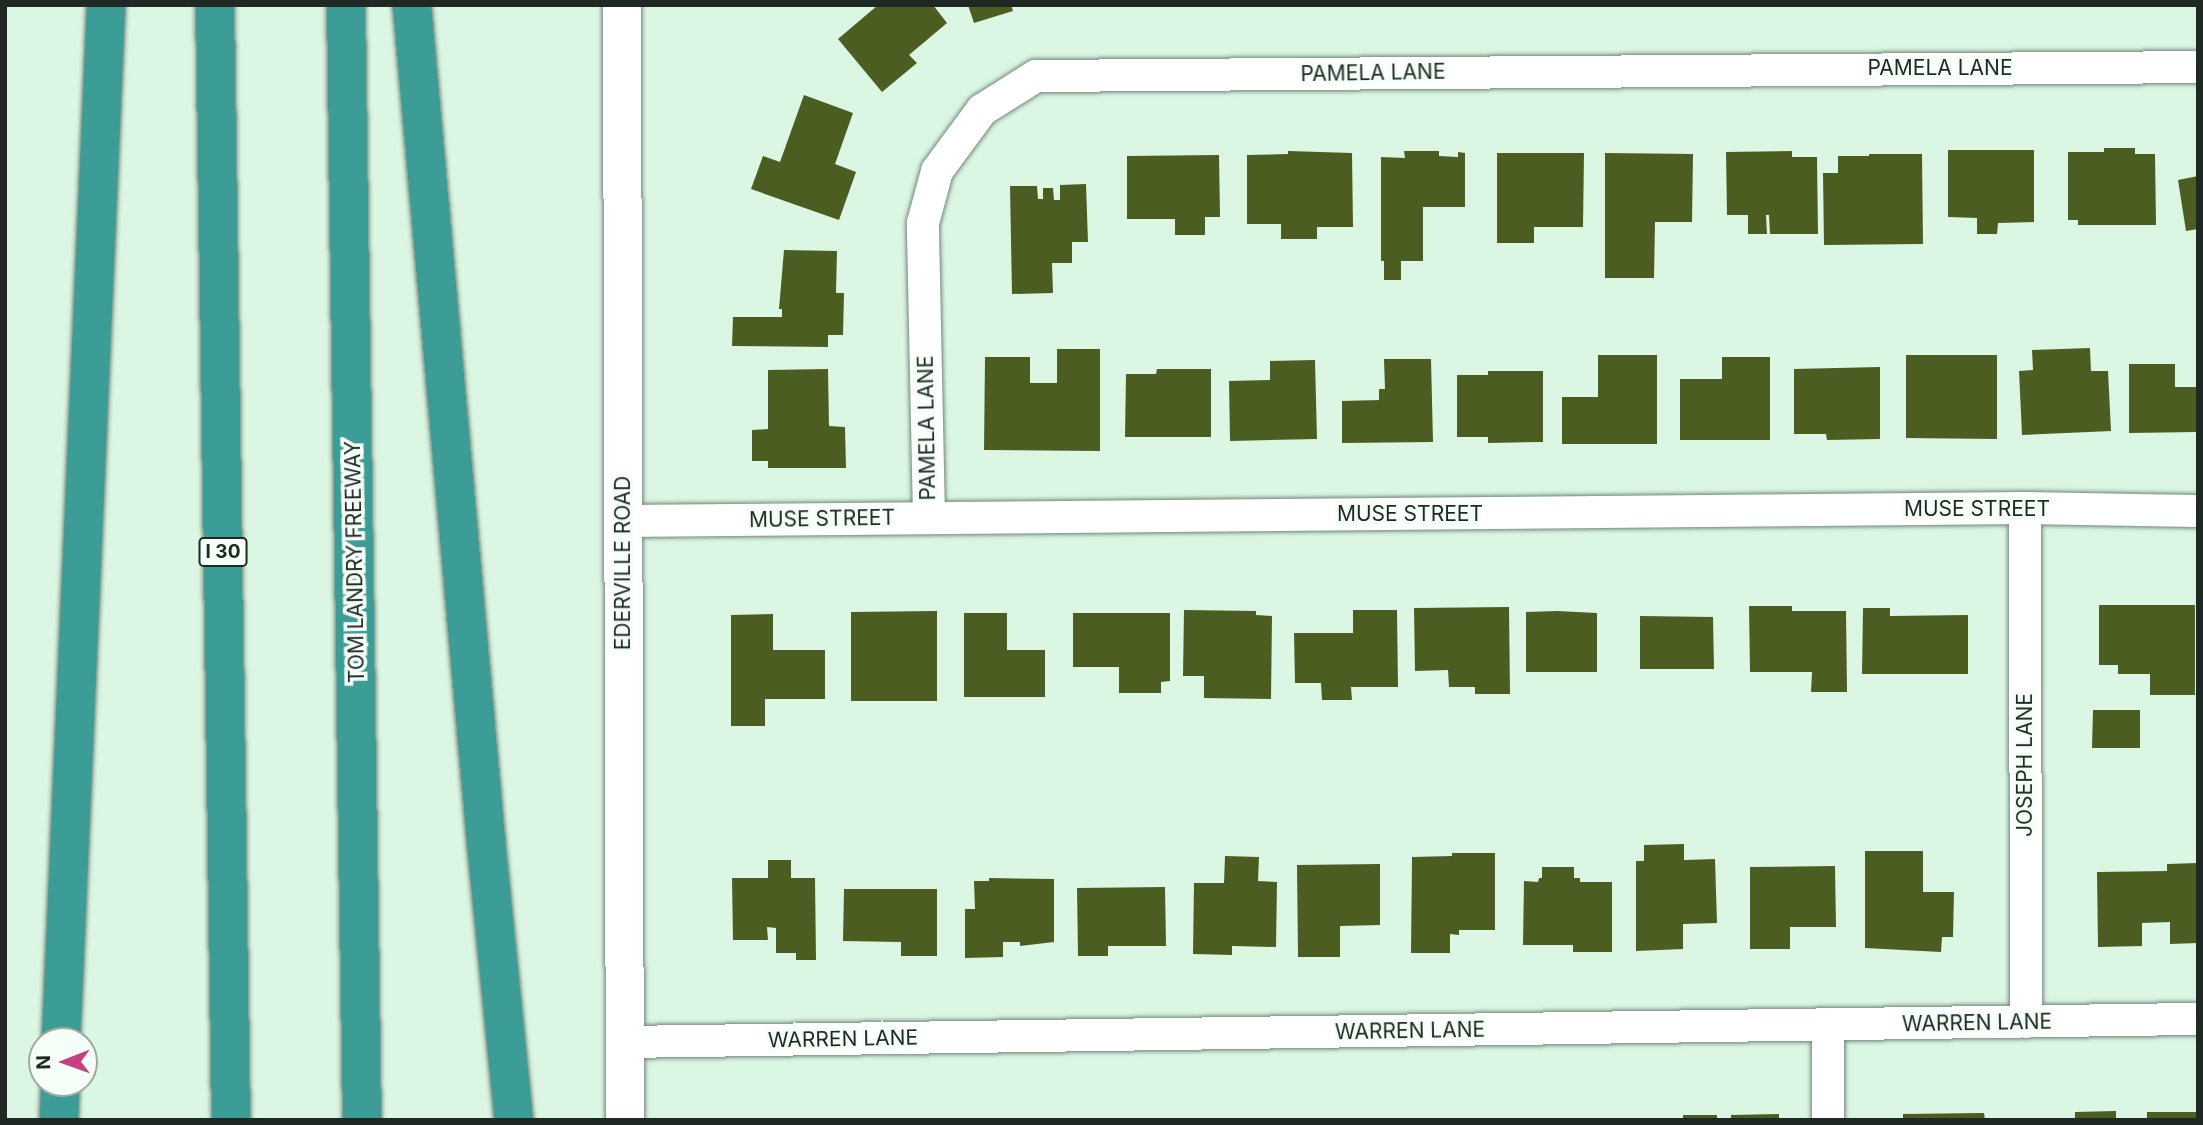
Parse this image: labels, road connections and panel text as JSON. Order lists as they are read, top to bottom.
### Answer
{
  "streets": {
    "highway": ["I 30", "TOM LANDRY FREEWAY"],
    "street": [
      "PAMELA LANE",
      "MUSE STREET",
      "EDERVILLE ROAD",
      "JOSEPH LANE",
      "WARREN LANE"
    ]
  },
  "crossings": [
    ["PAMELA LANE", "MUSE STREET"],
    ["MUSE STREET", "EDERVILLE ROAD"],
    ["MUSE STREET", "JOSEPH LANE"],
    ["EDERVILLE ROAD", "WARREN LANE"],
    ["JOSEPH LANE", "WARREN LANE"]
  ],
  "north": "left"
}
